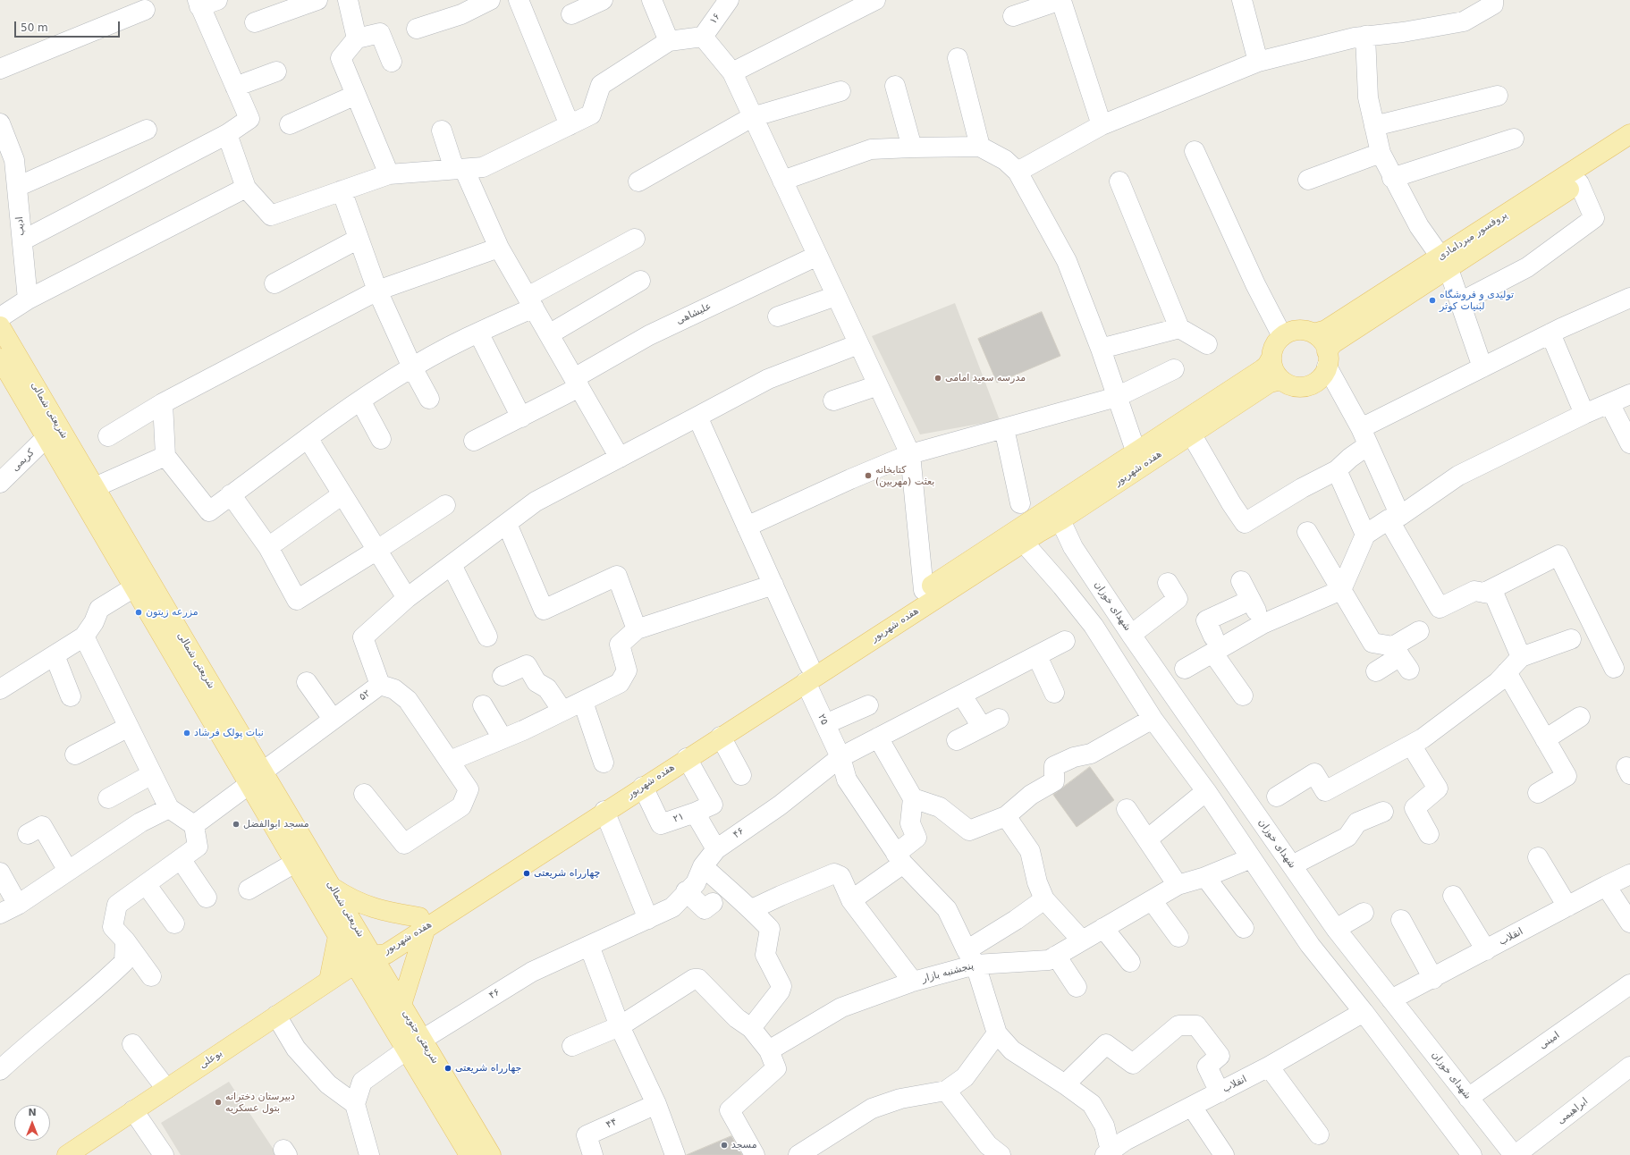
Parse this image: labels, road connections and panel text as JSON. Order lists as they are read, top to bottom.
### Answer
{
  "streets": {
    "main road": [
      "پروفسور میردامادی",
      "شریعتی شمالی",
      "هفده شهریور",
      "شریعتی جنوبی",
      "بوعلی"
    ],
    "street": [
      "۱۶",
      "ادیب",
      "علیشاهی",
      "کریمی",
      "شهدای خوزان",
      "۵۲",
      "۲۵",
      "۲۱",
      "۴۶",
      "انقلاب",
      "پنجشنبه بازار",
      "امینی",
      "ابراهیمی",
      "۴۴"
    ]
  },
  "crossings": [
    ["پروفسور میردامادی", "هفده شهریور"],
    ["شریعتی شمالی", "کریمی"],
    ["شریعتی شمالی", "هفده شهریور"],
    ["شریعتی شمالی", "۵۲"],
    ["شریعتی شمالی", "شریعتی جنوبی"],
    ["شریعتی شمالی", "بوعلی"],
    ["هفده شهریور", "شهدای خوزان"],
    ["هفده شهریور", "۲۵"],
    ["هفده شهریور", "۲۱"],
    ["هفده شهریور", "شریعتی جنوبی"],
    ["هفده شهریور", "بوعلی"],
    ["شهدای خوزان", "انقلاب"],
    ["شهدای خوزان", "امینی"],
    ["شهدای خوزان", "ابراهیمی"],
    ["۲۵", "۴۶"],
    ["۲۵", "پنجشنبه بازار"],
    ["۲۱", "۴۶"],
    ["۴۶", "شریعتی جنوبی"],
    ["شریعتی جنوبی", "بوعلی"]
  ],
  "places": [
    "تولیدی و فروشگاه لبنیات کوثر",
    "مدرسه سعید امامی",
    "کتابخانه بعثت (مهربین)",
    "مزرعه زیتون",
    "نبات پولک فرشاد",
    "مسجد ابوالفضل",
    "چهارراه شریعتی",
    "جهارراه شریعتی",
    "دبیرستان دخترانه بتول عسکریه",
    "مسجد"
  ],
  "scale_bar": "50 m",
  "north": "top"
}
